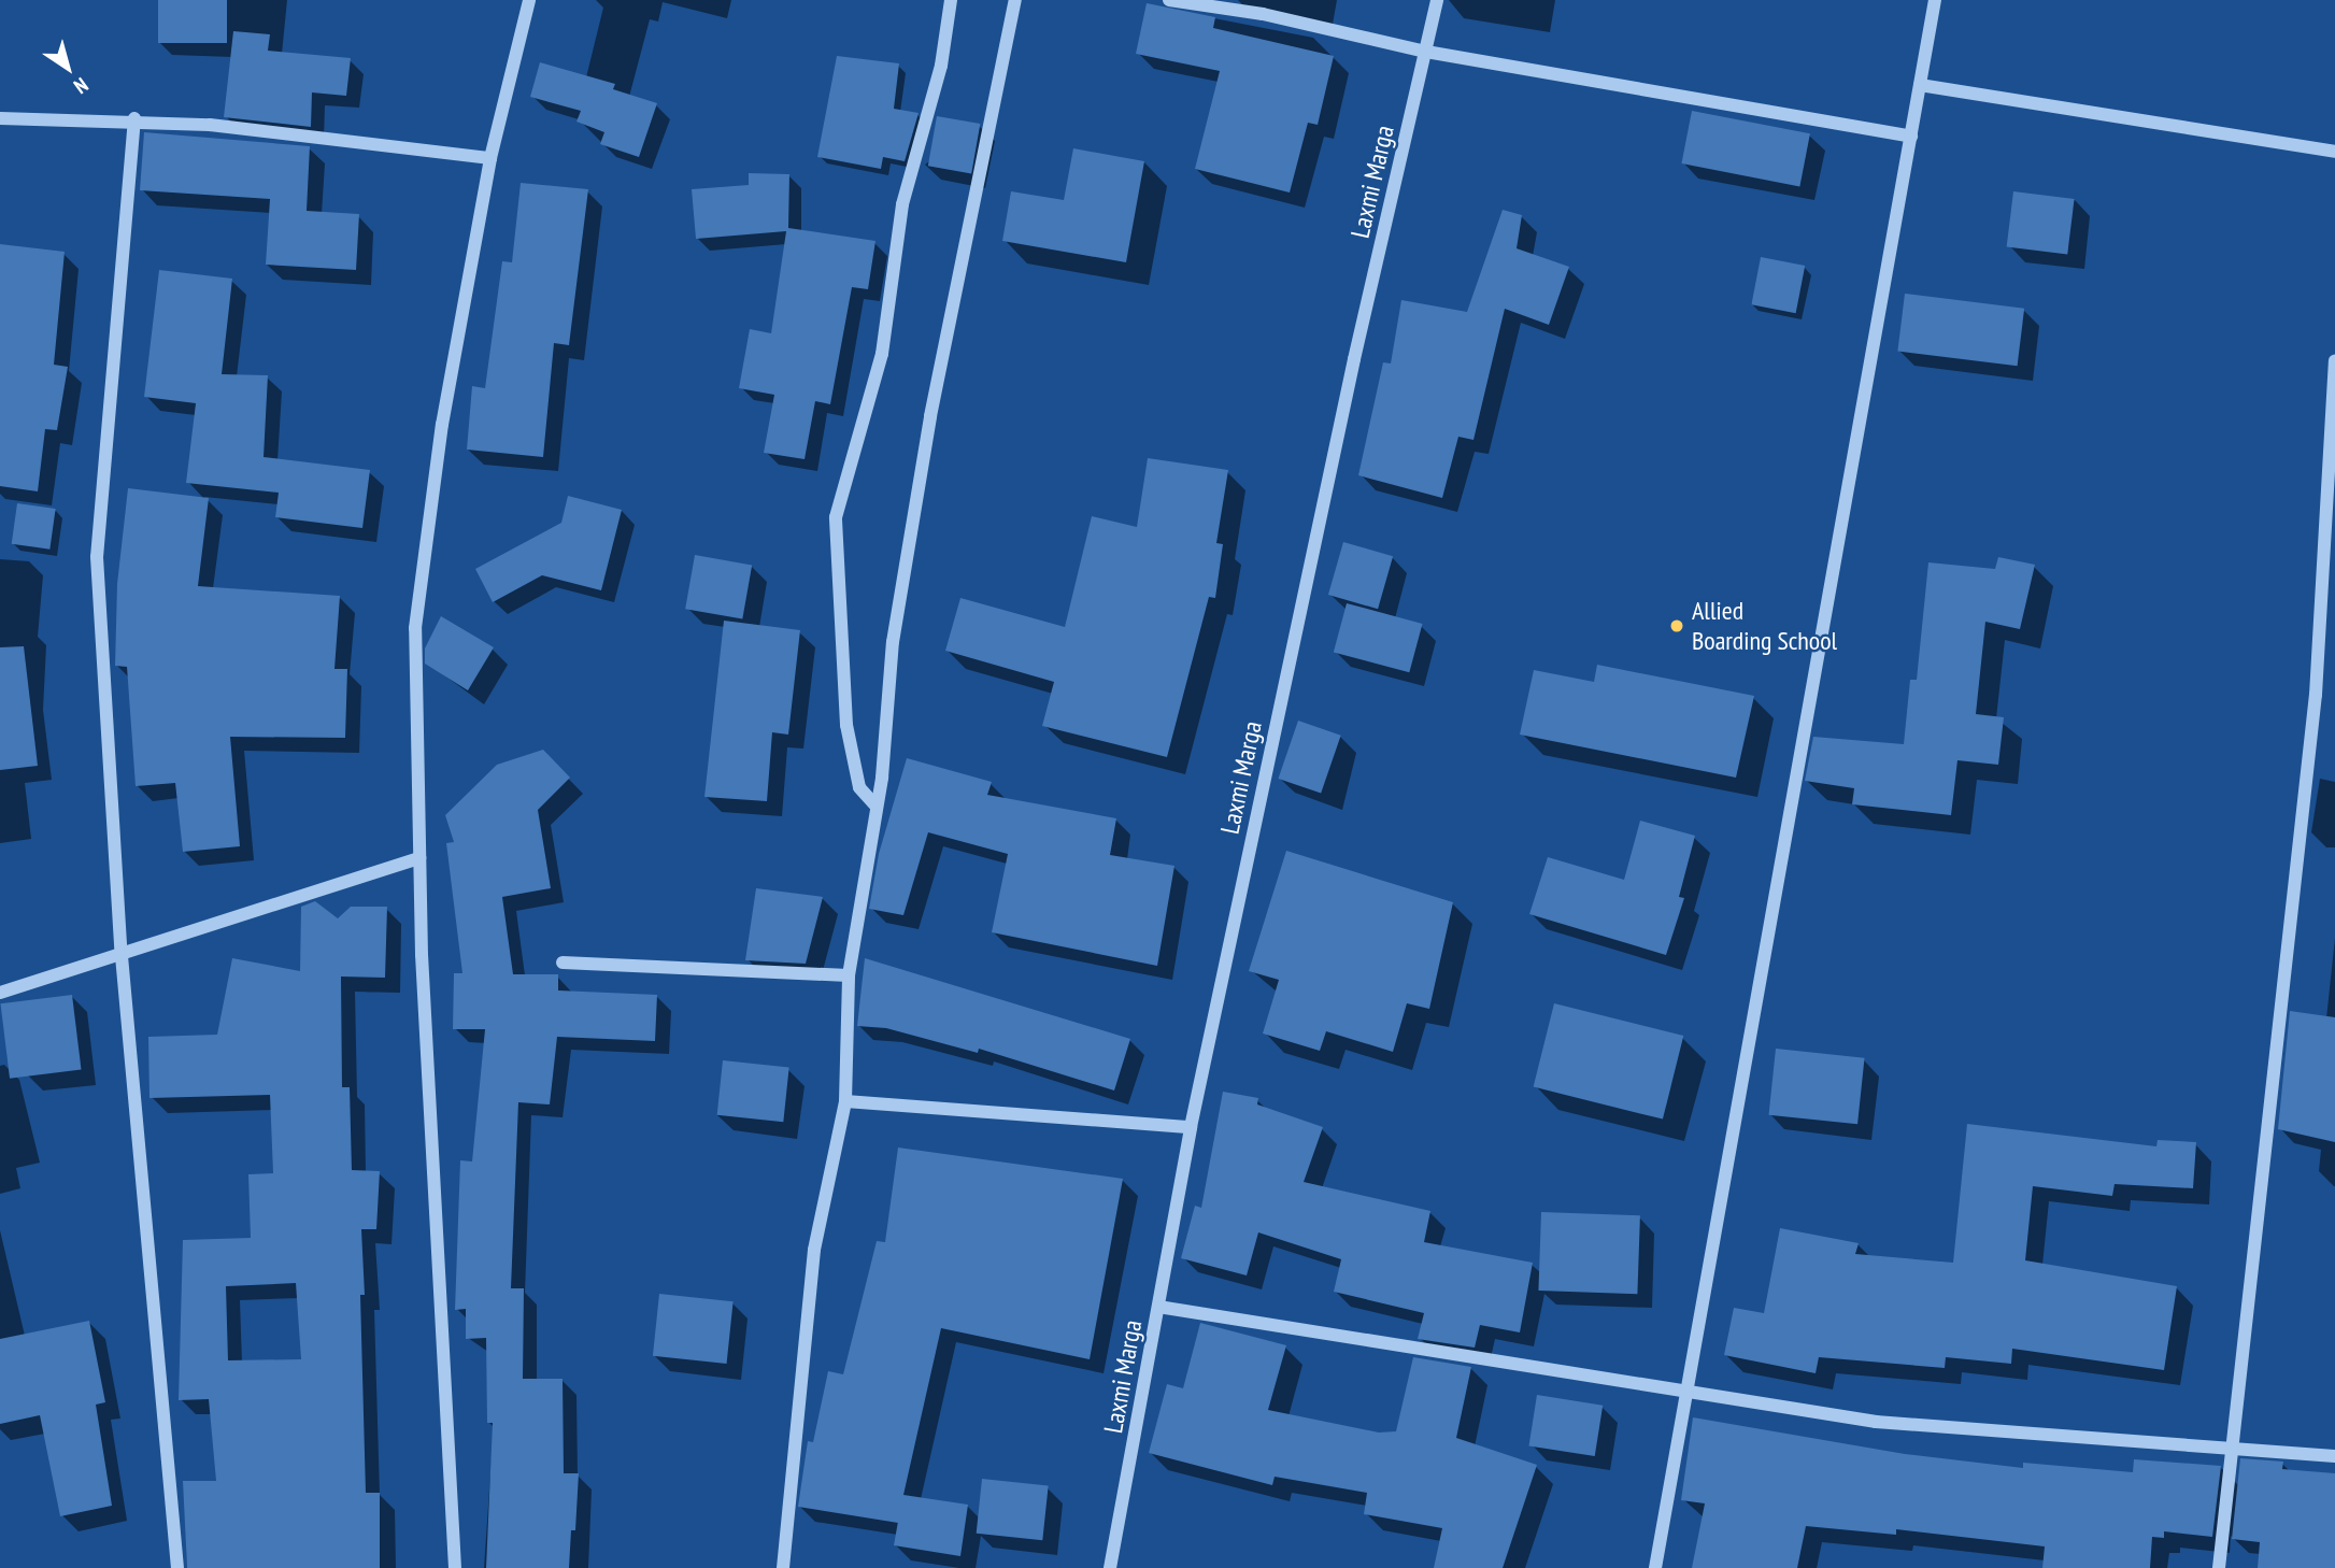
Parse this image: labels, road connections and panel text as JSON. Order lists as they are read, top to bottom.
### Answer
{
  "streets": {
    "street": ["Laxmi Marga"]
  },
  "places": ["Allied Boarding School"],
  "north": "bottom right"
}
